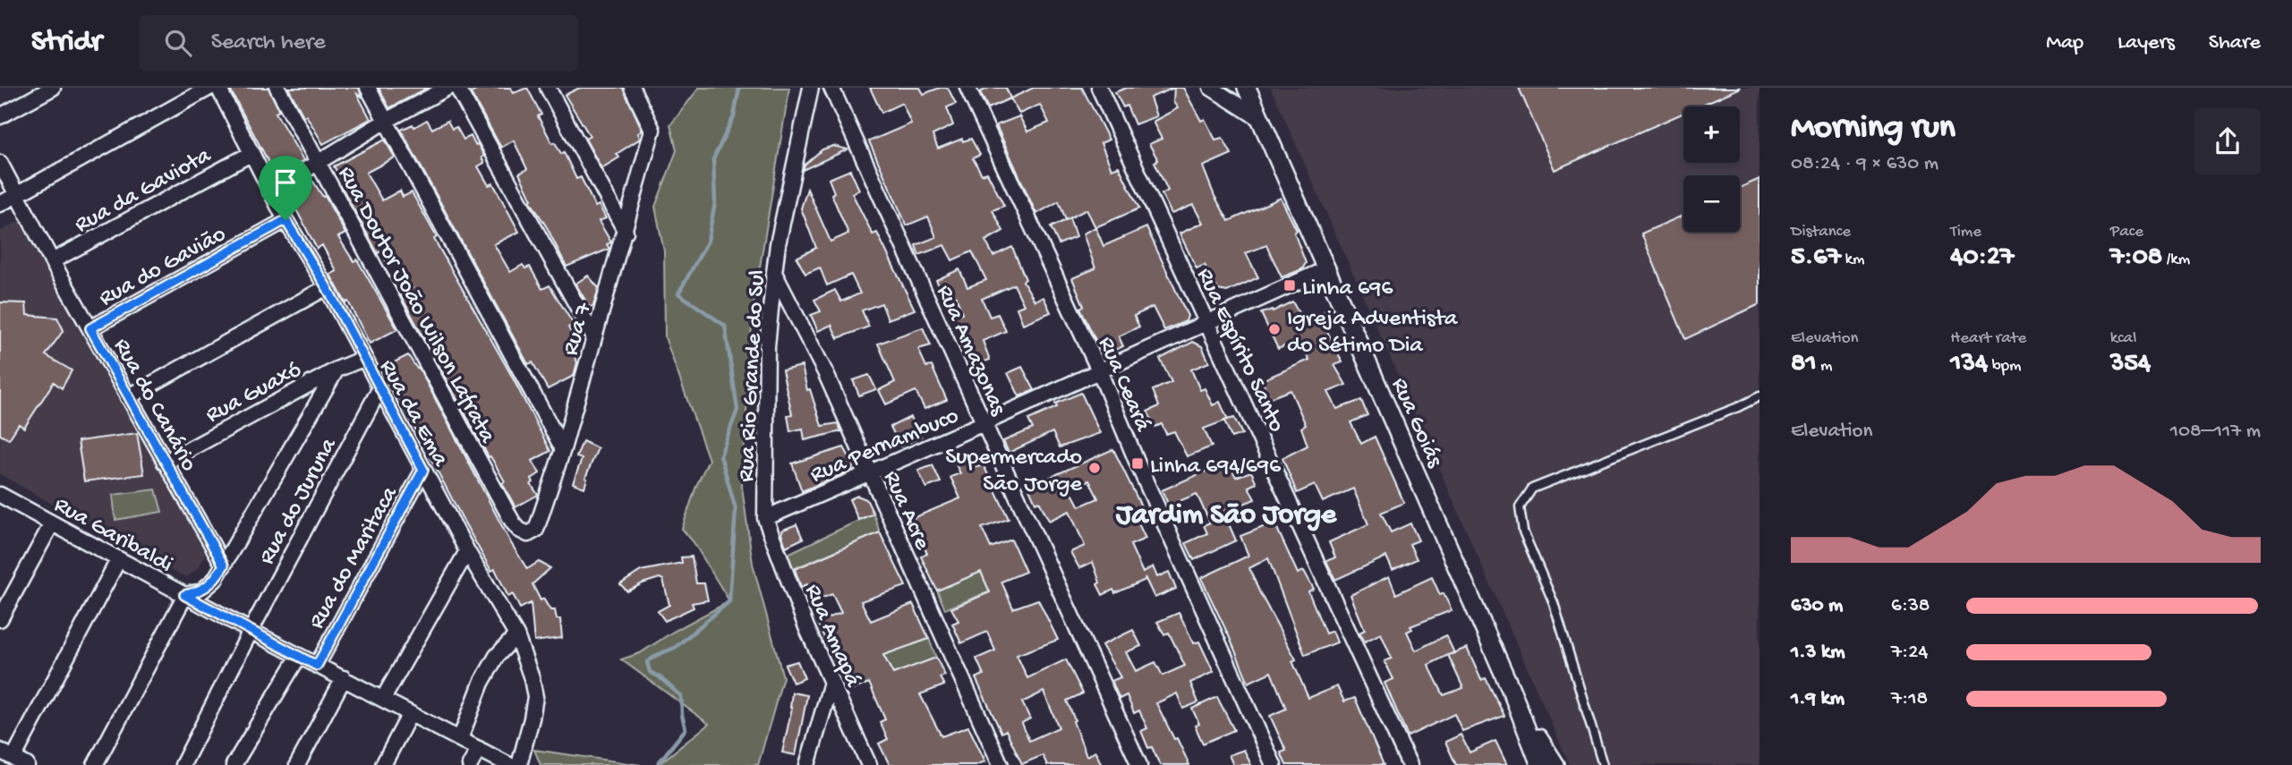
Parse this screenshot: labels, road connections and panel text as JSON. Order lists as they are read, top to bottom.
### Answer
{
  "streets": {
    "street": [
      "Rua da Gaviota",
      "Rua do Gavião",
      "Rua Doutor João Wilson Lafrata",
      "Rua 7",
      "Rua Amazonas",
      "Rua Espírito Santo",
      "Rua Rio Grande do Sul",
      "Rua Ceará",
      "Rua Guaxó",
      "Rua do Canário",
      "Rua da Ema",
      "Rua Goiás",
      "Rua Pernambuco",
      "Rua do Juruna",
      "Rua Acre",
      "Rua Garibaldi",
      "Rua do Maritaca",
      "Rua Amapá"
    ]
  },
  "crossings": [
    ["Rua da Gaviota", "Rua do Canário"],
    ["Rua da Gaviota", "Rua da Ema"],
    ["Rua do Gavião", "Rua do Canário"],
    ["Rua do Gavião", "Rua da Ema"],
    ["Rua Doutor João Wilson Lafrata", "Rua 7"],
    ["Rua Amazonas", "Rua Pernambuco"],
    ["Rua Espírito Santo", "Rua Pernambuco"],
    ["Rua Rio Grande do Sul", "Rua Pernambuco"],
    ["Rua Rio Grande do Sul", "Rua Acre"],
    ["Rua Rio Grande do Sul", "Rua Amapá"],
    ["Rua Ceará", "Rua Pernambuco"],
    ["Rua Guaxó", "Rua do Canário"],
    ["Rua Guaxó", "Rua da Ema"],
    ["Rua da Ema", "Rua do Juruna"],
    ["Rua da Ema", "Rua do Maritaca"],
    ["Rua Goiás", "Rua Pernambuco"],
    ["Rua Pernambuco", "Rua Acre"],
    ["Rua Pernambuco", "Rua Amapá"],
    ["Rua do Juruna", "Rua Garibaldi"],
    ["Rua Garibaldi", "Rua do Maritaca"]
  ],
  "districts": ["Jardim São Jorge"],
  "places": {
    "transit": ["Linha 696", "Linha 694/696"],
    "other": ["Igreja Adventista do Sétimo Dia", "Supermercado São Jorge"]
  },
  "page": {
    "header": "Stridr",
    "search": "Search here",
    "nav": ["Map", "Layers", "Share"],
    "heading": ["Morning run", "08:24 · 9 × 630 m"],
    "map_buttons": ["+", "−"],
    "stats": [
      ["Distance", "5.67 km"],
      ["Time", "40:27"],
      ["Pace", "7:08 /km"],
      ["Elevation", "81 m"],
      ["Heart rate", "134 bpm"],
      ["kcal", "354"]
    ],
    "chart": ["Elevation", "108–117 m"],
    "list": [
      {
        "name": "630 m",
        "note": "6:38"
      },
      {
        "name": "1.3 km",
        "note": "7:24"
      },
      {
        "name": "1.9 km",
        "note": "7:18"
      }
    ]
  }
}
